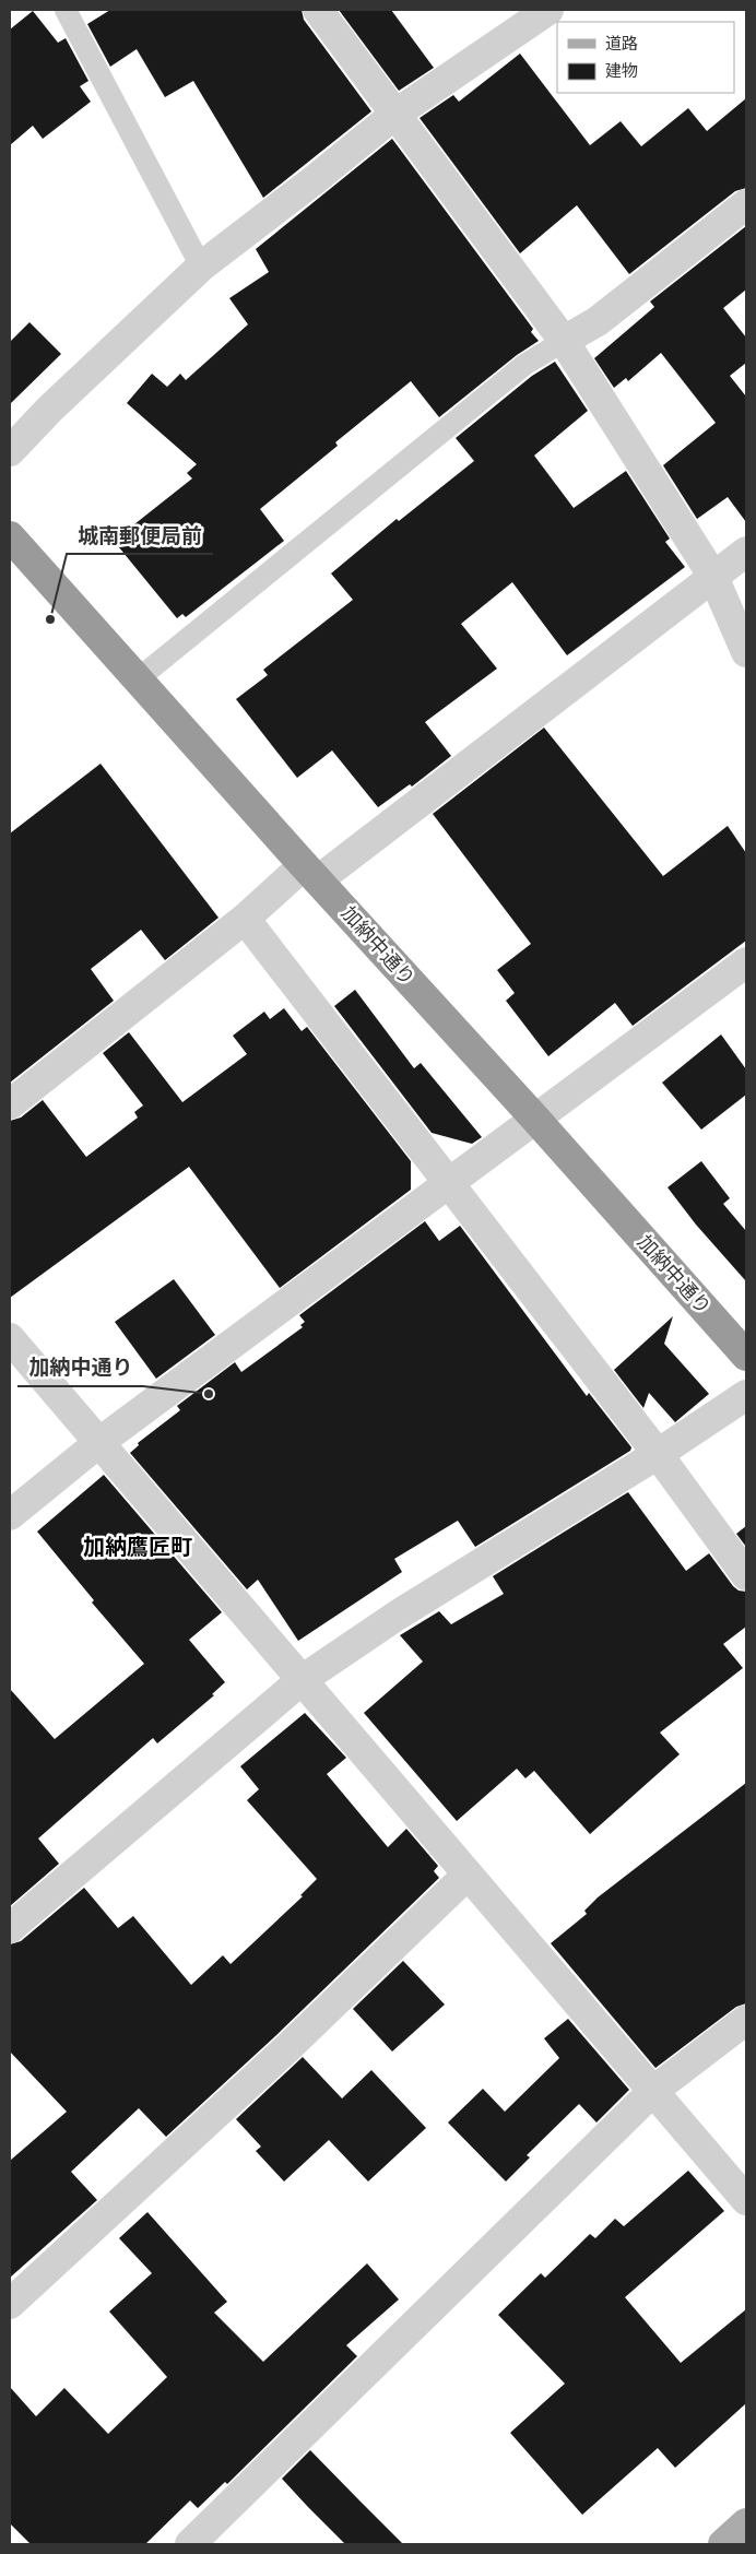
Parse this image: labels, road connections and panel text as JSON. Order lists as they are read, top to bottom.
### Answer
{
  "streets": {
    "highway": ["加納中通り"]
  },
  "districts": ["加納鷹匠町"],
  "places": ["城南郵便局前", "加納中通り"],
  "legend": ["道路", "建物"]
}
